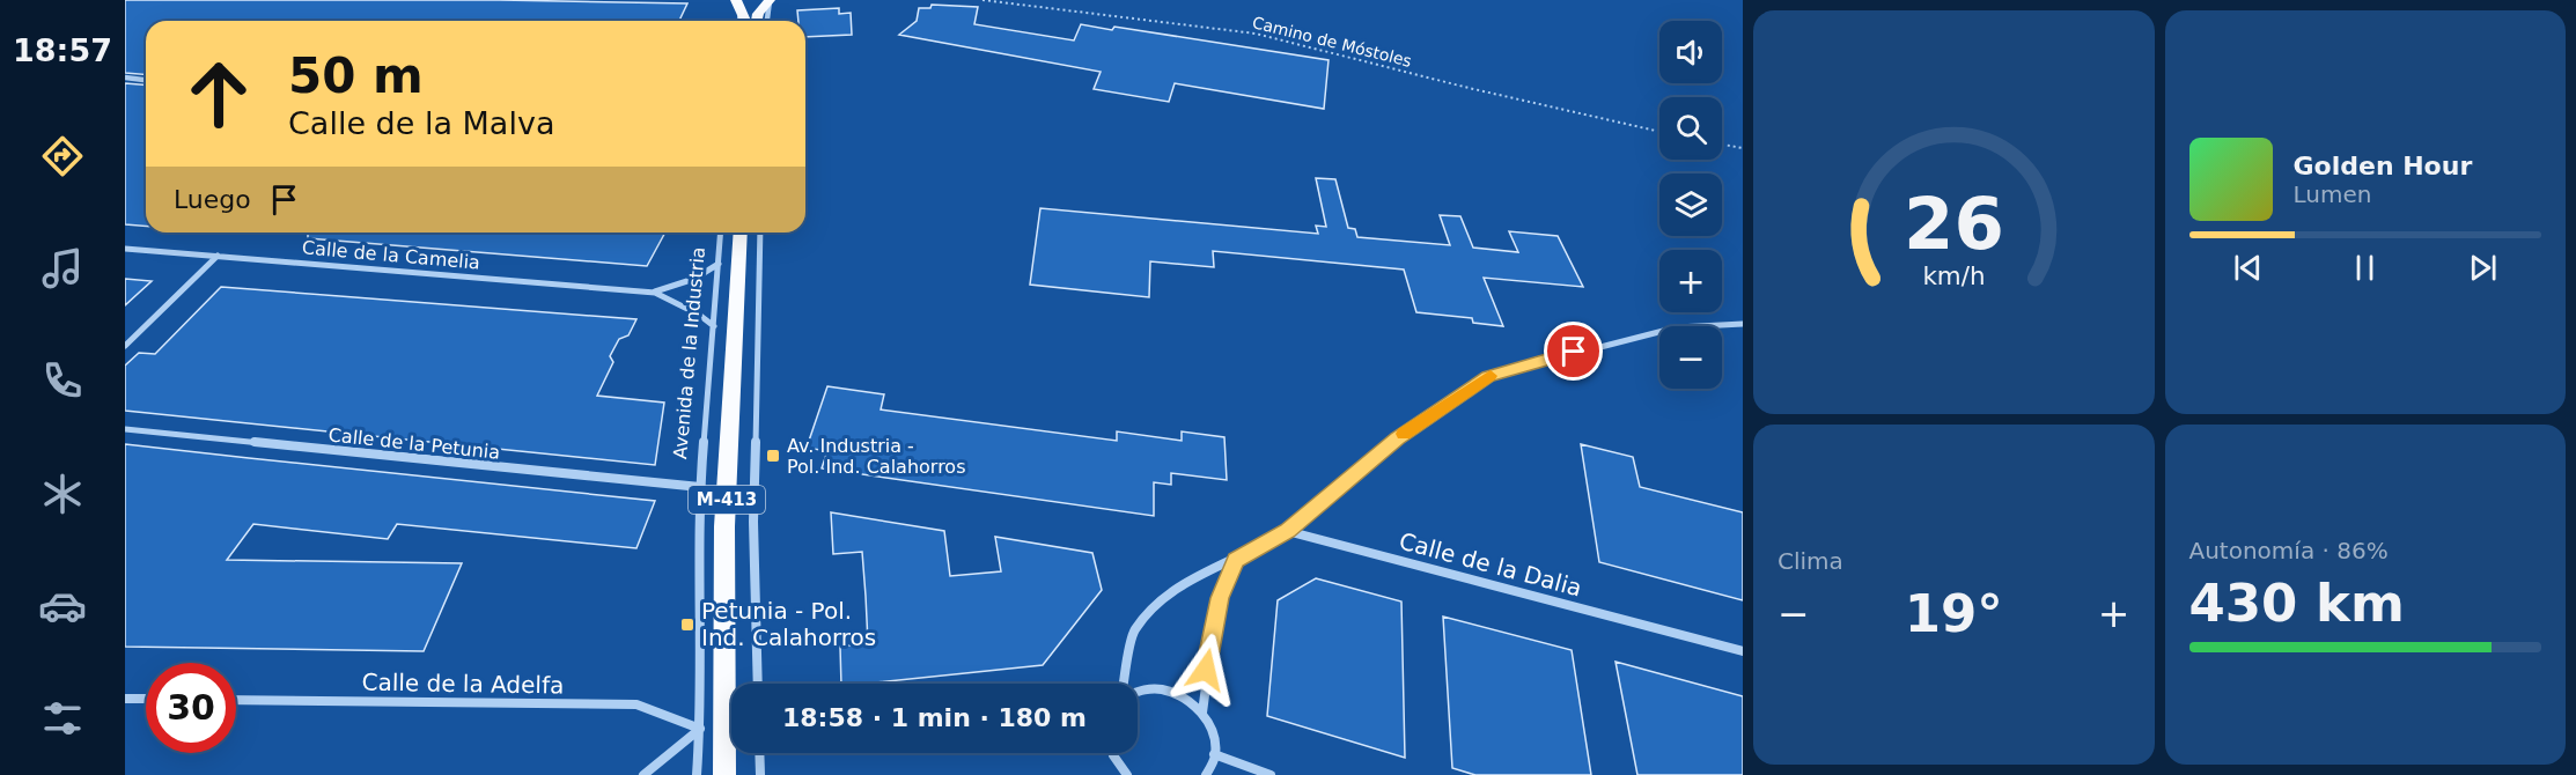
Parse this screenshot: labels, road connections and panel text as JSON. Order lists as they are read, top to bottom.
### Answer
{
  "streets": {
    "main road": ["M-413"],
    "street": [
      "Calle de la Camelia",
      "Avenida de la Industria",
      "Calle de la Petunia",
      "Calle de la Dalia",
      "Calle de la Adelfa"
    ],
    "path": ["Camino de Móstoles"]
  },
  "crossings": [
    ["Calle de la Camelia", "Avenida de la Industria"],
    ["Avenida de la Industria", "Calle de la Petunia"],
    ["Avenida de la Industria", "Calle de la Adelfa"]
  ],
  "places": {
    "transit": ["Av. Industria - Pol. Ind. Calahorros", "Petunia - Pol. Ind. Calahorros"]
  },
  "page": {
    "tabs": "18:57",
    "map_buttons": ["+", "−"],
    "turn": ["50 m", "Calle de la Malva"],
    "song": ["Golden Hour", "Lumen"],
    "then": "Luego",
    "tile": [
      "Clima",
      ["Autonomía · 86%", "430 km"]
    ],
    "heat": ["−", "19°", "+"],
    "limit": "30",
    "trip": "18:58 · 1 min · 180 m",
    "gauge": ["26", "km/h"]
  }
}
